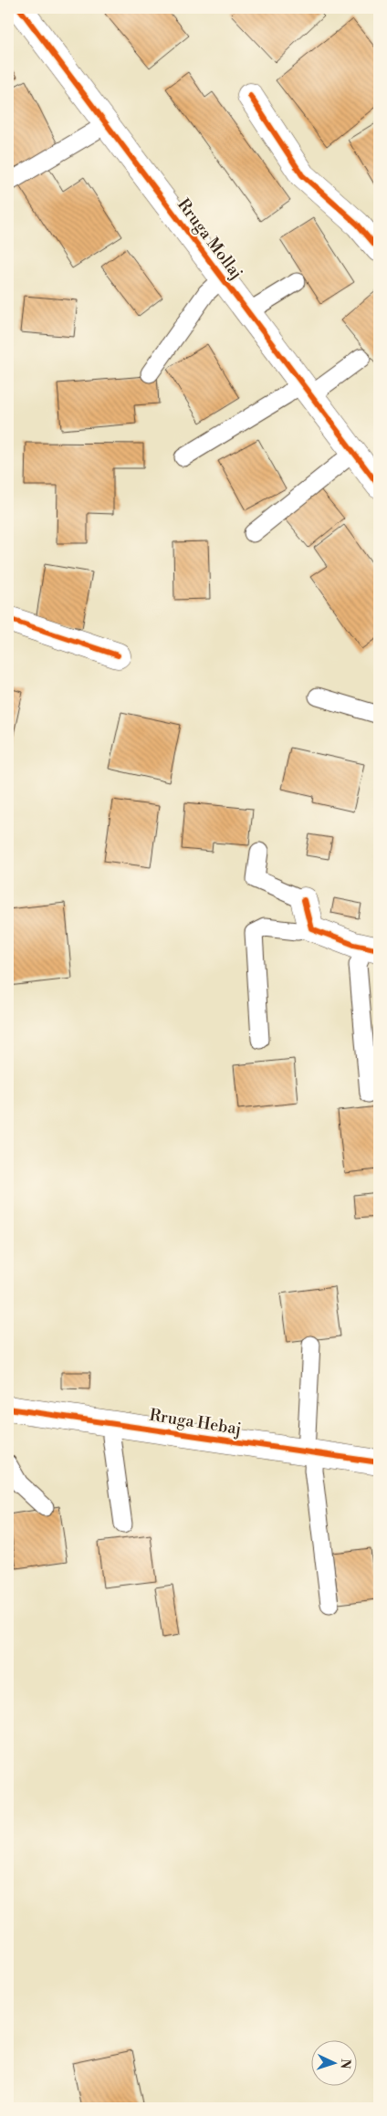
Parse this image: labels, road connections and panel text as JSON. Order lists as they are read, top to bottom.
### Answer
{
  "streets": {
    "street": ["Rruga Mollaj", "Rruga Hebaj"]
  },
  "north": "right"
}
